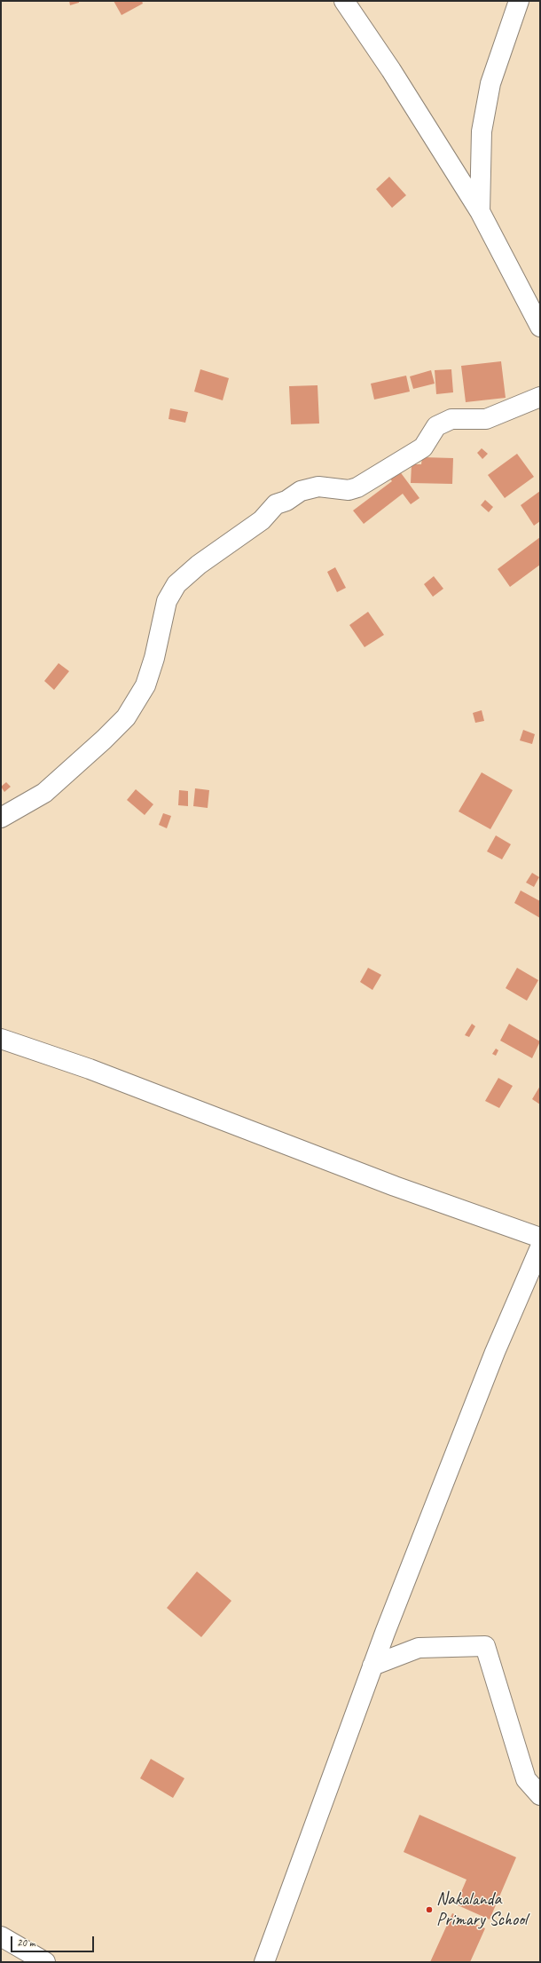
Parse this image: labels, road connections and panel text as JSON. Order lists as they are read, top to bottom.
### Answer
{
  "places": ["Nakalanda Primary School"],
  "scale_bar": "20 m"
}
